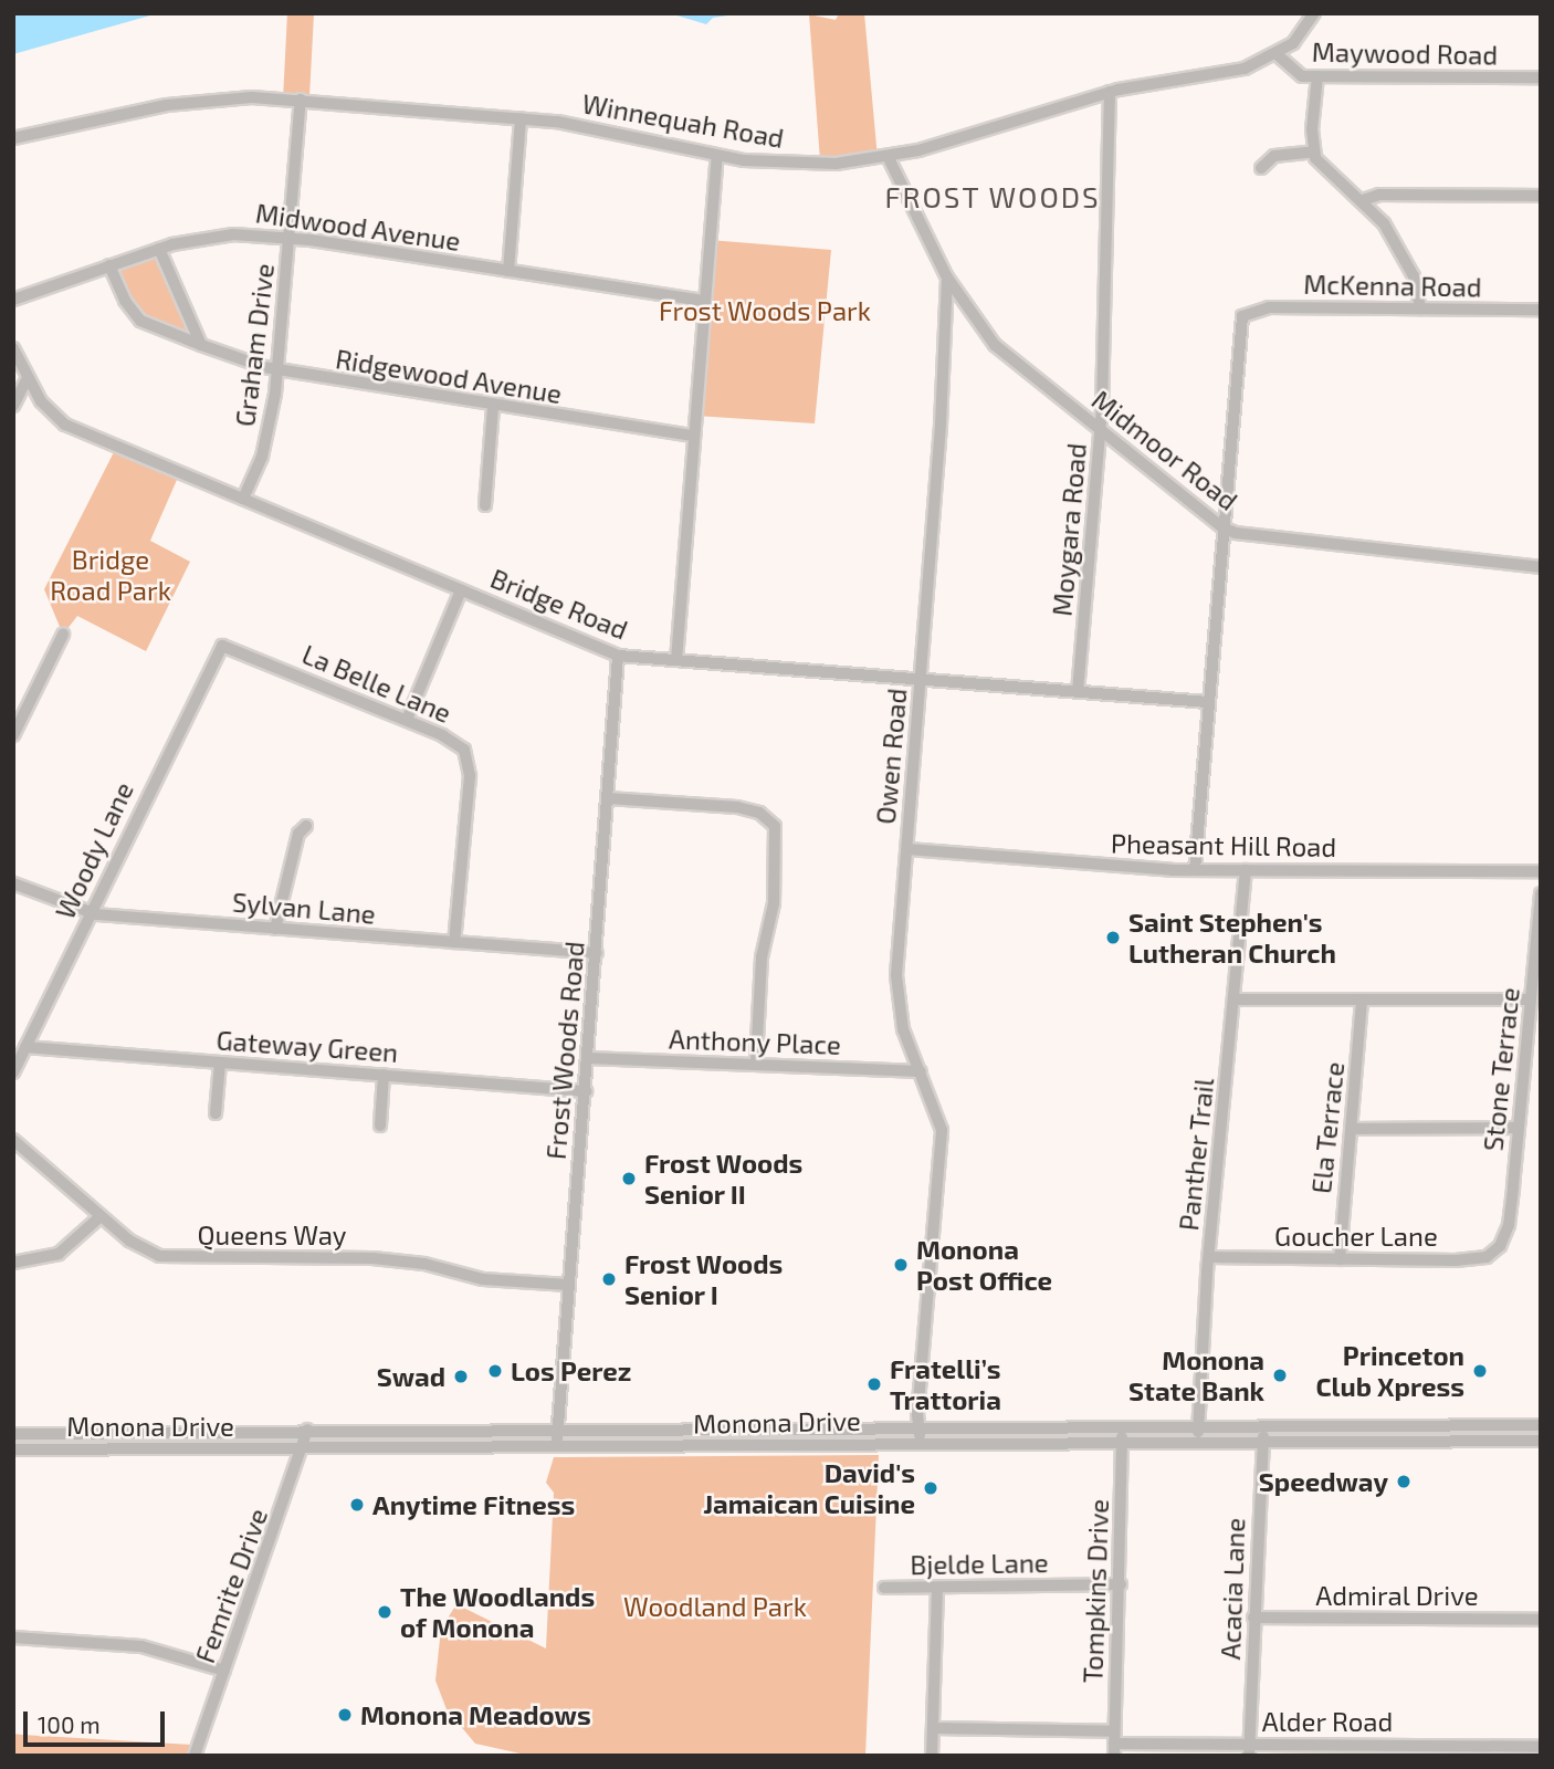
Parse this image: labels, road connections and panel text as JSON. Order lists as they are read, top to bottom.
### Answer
{
  "streets": {
    "street": [
      "Maywood Road",
      "Winnequah Road",
      "Midwood Avenue",
      "McKenna Road",
      "Graham Drive",
      "Ridgewood Avenue",
      "Midmoor Road",
      "Moygara Road",
      "Bridge Road",
      "La Belle Lane",
      "Owen Road",
      "Pheasant Hill Road",
      "Woody Lane",
      "Sylvan Lane",
      "Anthony Place",
      "Gateway Green",
      "Frost Woods Road",
      "Stone Terrace",
      "Ela Terrace",
      "Panther Trail",
      "Queens Way",
      "Goucher Lane",
      "Monona Drive",
      "Bjelde Lane",
      "Femrite Drive",
      "Acacia Lane",
      "Tompkins Drive",
      "Admiral Drive",
      "Alder Road"
    ]
  },
  "crossings": [
    ["Maywood Road", "Winnequah Road"],
    ["Winnequah Road", "Graham Drive"],
    ["Winnequah Road", "Moygara Road"],
    ["Winnequah Road", "Owen Road"],
    ["Midwood Avenue", "Graham Drive"],
    ["Midwood Avenue", "Ridgewood Avenue"],
    ["McKenna Road", "Midmoor Road"],
    ["Graham Drive", "Ridgewood Avenue"],
    ["Graham Drive", "Bridge Road"],
    ["Midmoor Road", "Moygara Road"],
    ["Midmoor Road", "Owen Road"],
    ["Moygara Road", "Bridge Road"],
    ["Bridge Road", "Owen Road"],
    ["Bridge Road", "Frost Woods Road"],
    ["La Belle Lane", "Woody Lane"],
    ["La Belle Lane", "Sylvan Lane"],
    ["Owen Road", "Pheasant Hill Road"],
    ["Owen Road", "Anthony Place"],
    ["Owen Road", "Monona Drive"],
    ["Pheasant Hill Road", "Panther Trail"],
    ["Woody Lane", "Sylvan Lane"],
    ["Woody Lane", "Gateway Green"],
    ["Sylvan Lane", "Frost Woods Road"],
    ["Anthony Place", "Frost Woods Road"],
    ["Gateway Green", "Frost Woods Road"],
    ["Frost Woods Road", "Queens Way"],
    ["Frost Woods Road", "Monona Drive"],
    ["Stone Terrace", "Goucher Lane"],
    ["Ela Terrace", "Goucher Lane"],
    ["Panther Trail", "Goucher Lane"],
    ["Panther Trail", "Monona Drive"],
    ["Monona Drive", "Femrite Drive"],
    ["Monona Drive", "Acacia Lane"],
    ["Monona Drive", "Tompkins Drive"],
    ["Bjelde Lane", "Tompkins Drive"],
    ["Acacia Lane", "Admiral Drive"],
    ["Acacia Lane", "Alder Road"],
    ["Tompkins Drive", "Alder Road"]
  ],
  "districts": ["FROST WOODS"],
  "parks": ["Frost Woods Park", "Bridge Road Park", "Woodland Park"],
  "places": [
    "Saint Stephen's Lutheran Church",
    "Frost Woods Senior II",
    "Monona Post Office",
    "Frost Woods Senior I",
    "Los Perez",
    "Princeton Club Xpress",
    "Monona State Bank",
    "Swad",
    "Fratelli’s Trattoria",
    "Speedway",
    "David's Jamaican Cuisine",
    "Anytime Fitness",
    "The Woodlands of Monona",
    "Monona Meadows"
  ],
  "scale_bar": "100 m"
}
